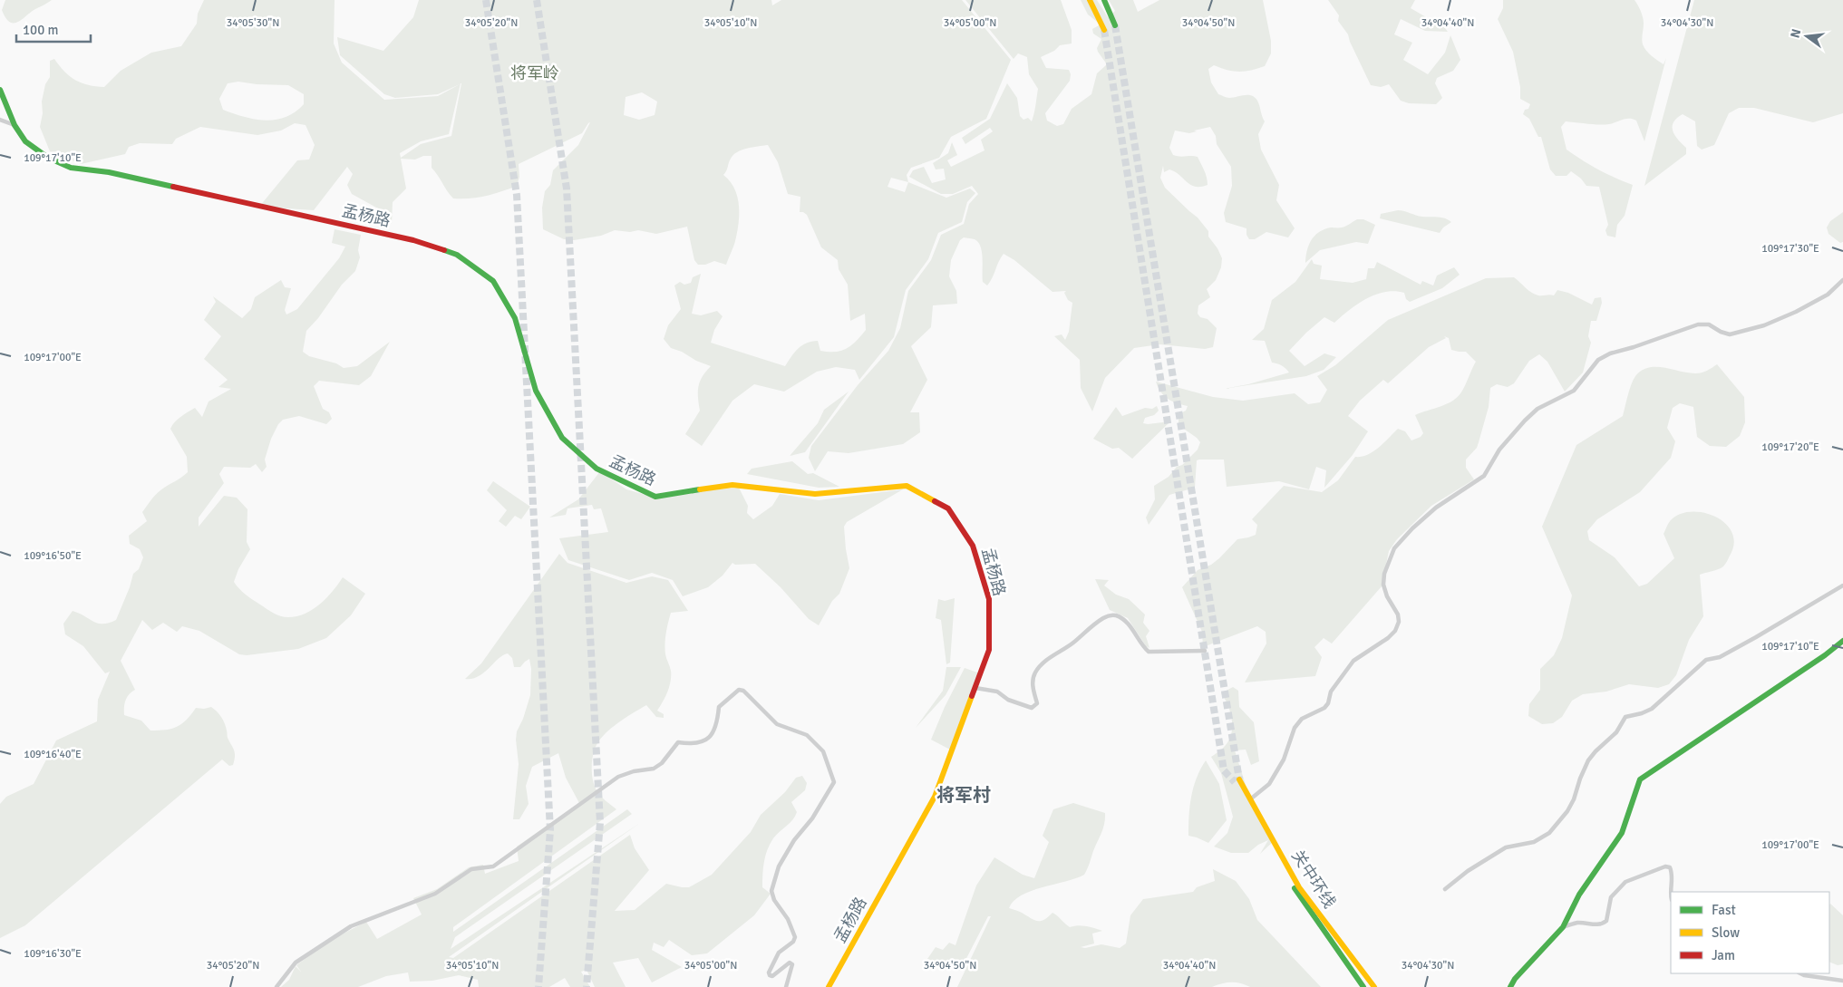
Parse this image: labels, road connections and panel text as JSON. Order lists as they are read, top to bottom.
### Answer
{
  "streets": {
    "main road": ["孟杨路", "关中环线"]
  },
  "districts": ["将军村"],
  "parks": ["将军岭"],
  "legend": ["Fast", "Slow", "Jam"],
  "scale_bar": "100 m",
  "north": "left",
  "coordinates": [
    "34°05'30\"N",
    "34°05'20\"N",
    "34°05'10\"N",
    "34°05'00\"N",
    "34°04'50\"N",
    "34°04'40\"N",
    "34°04'30\"N",
    "109°17'10\"E",
    "109°17'30\"E",
    "109°17'00\"E",
    "109°17'20\"E",
    "109°16'50\"E",
    "109°16'40\"E",
    "109°16'30\"E"
  ]
}
